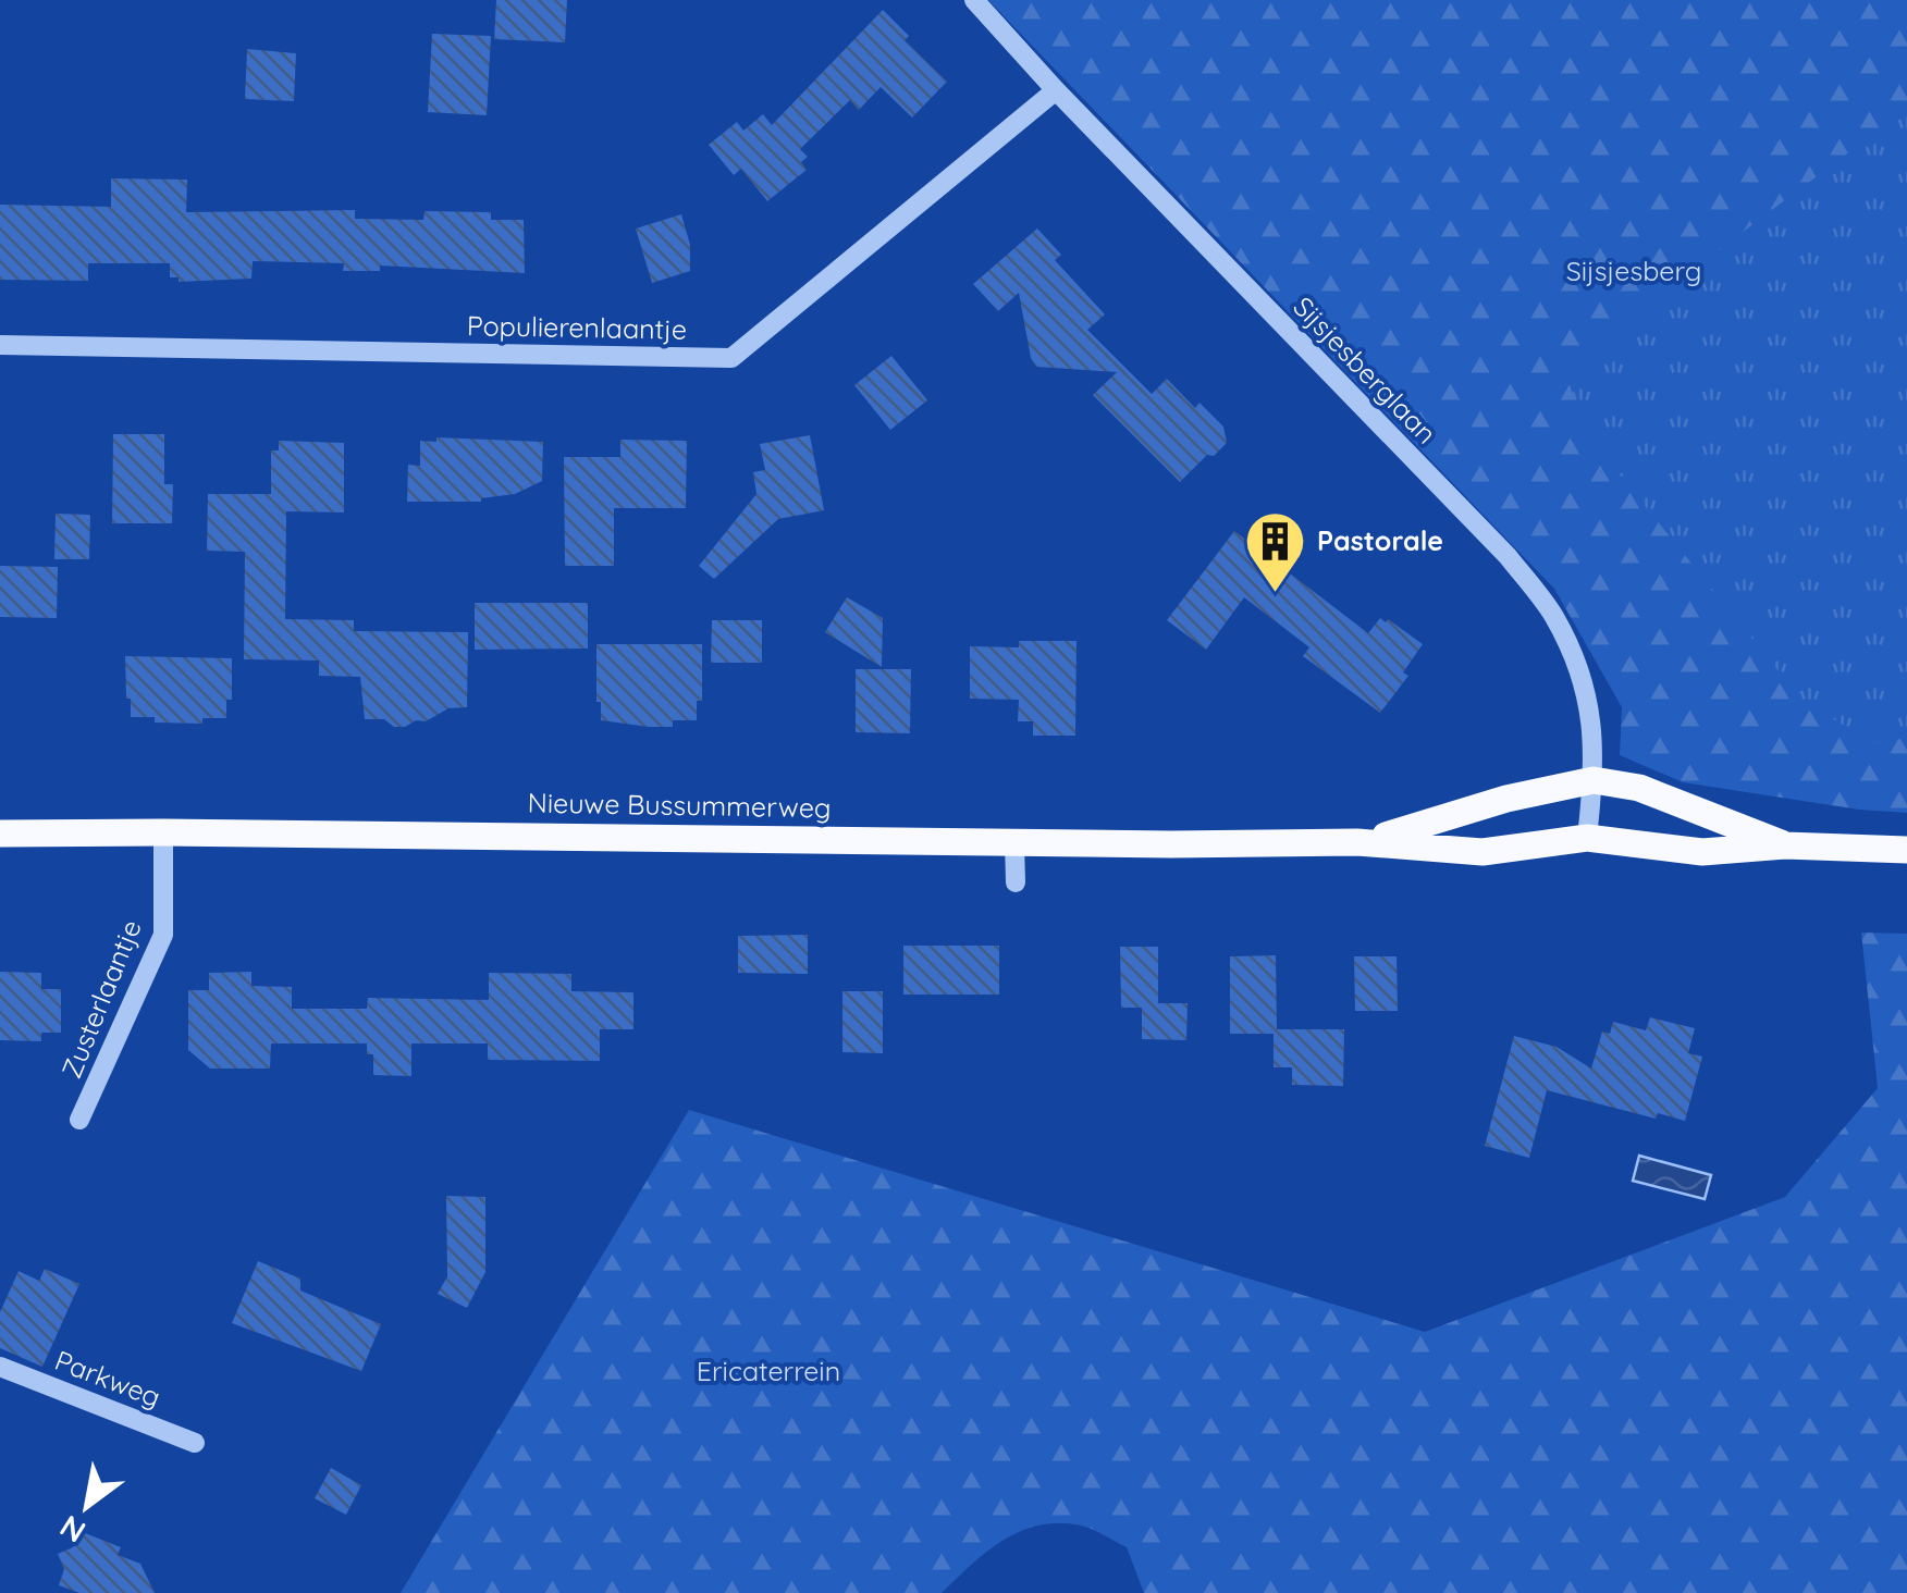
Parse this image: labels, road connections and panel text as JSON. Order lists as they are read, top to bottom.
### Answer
{
  "streets": {
    "main road": ["Nieuwe Bussummerweg"],
    "street": [
      "Populierenlaantje",
      "Sijsjesberglaan",
      "Zusterlaantje",
      "Parkweg"
    ]
  },
  "crossings": [
    ["Populierenlaantje", "Sijsjesberglaan"],
    ["Sijsjesberglaan", "Nieuwe Bussummerweg"],
    ["Nieuwe Bussummerweg", "Zusterlaantje"]
  ],
  "parks": ["Sijsjesberg", "Ericaterrein"],
  "places": {
    "building": ["Pastorale"]
  },
  "north": "bottom left"
}
